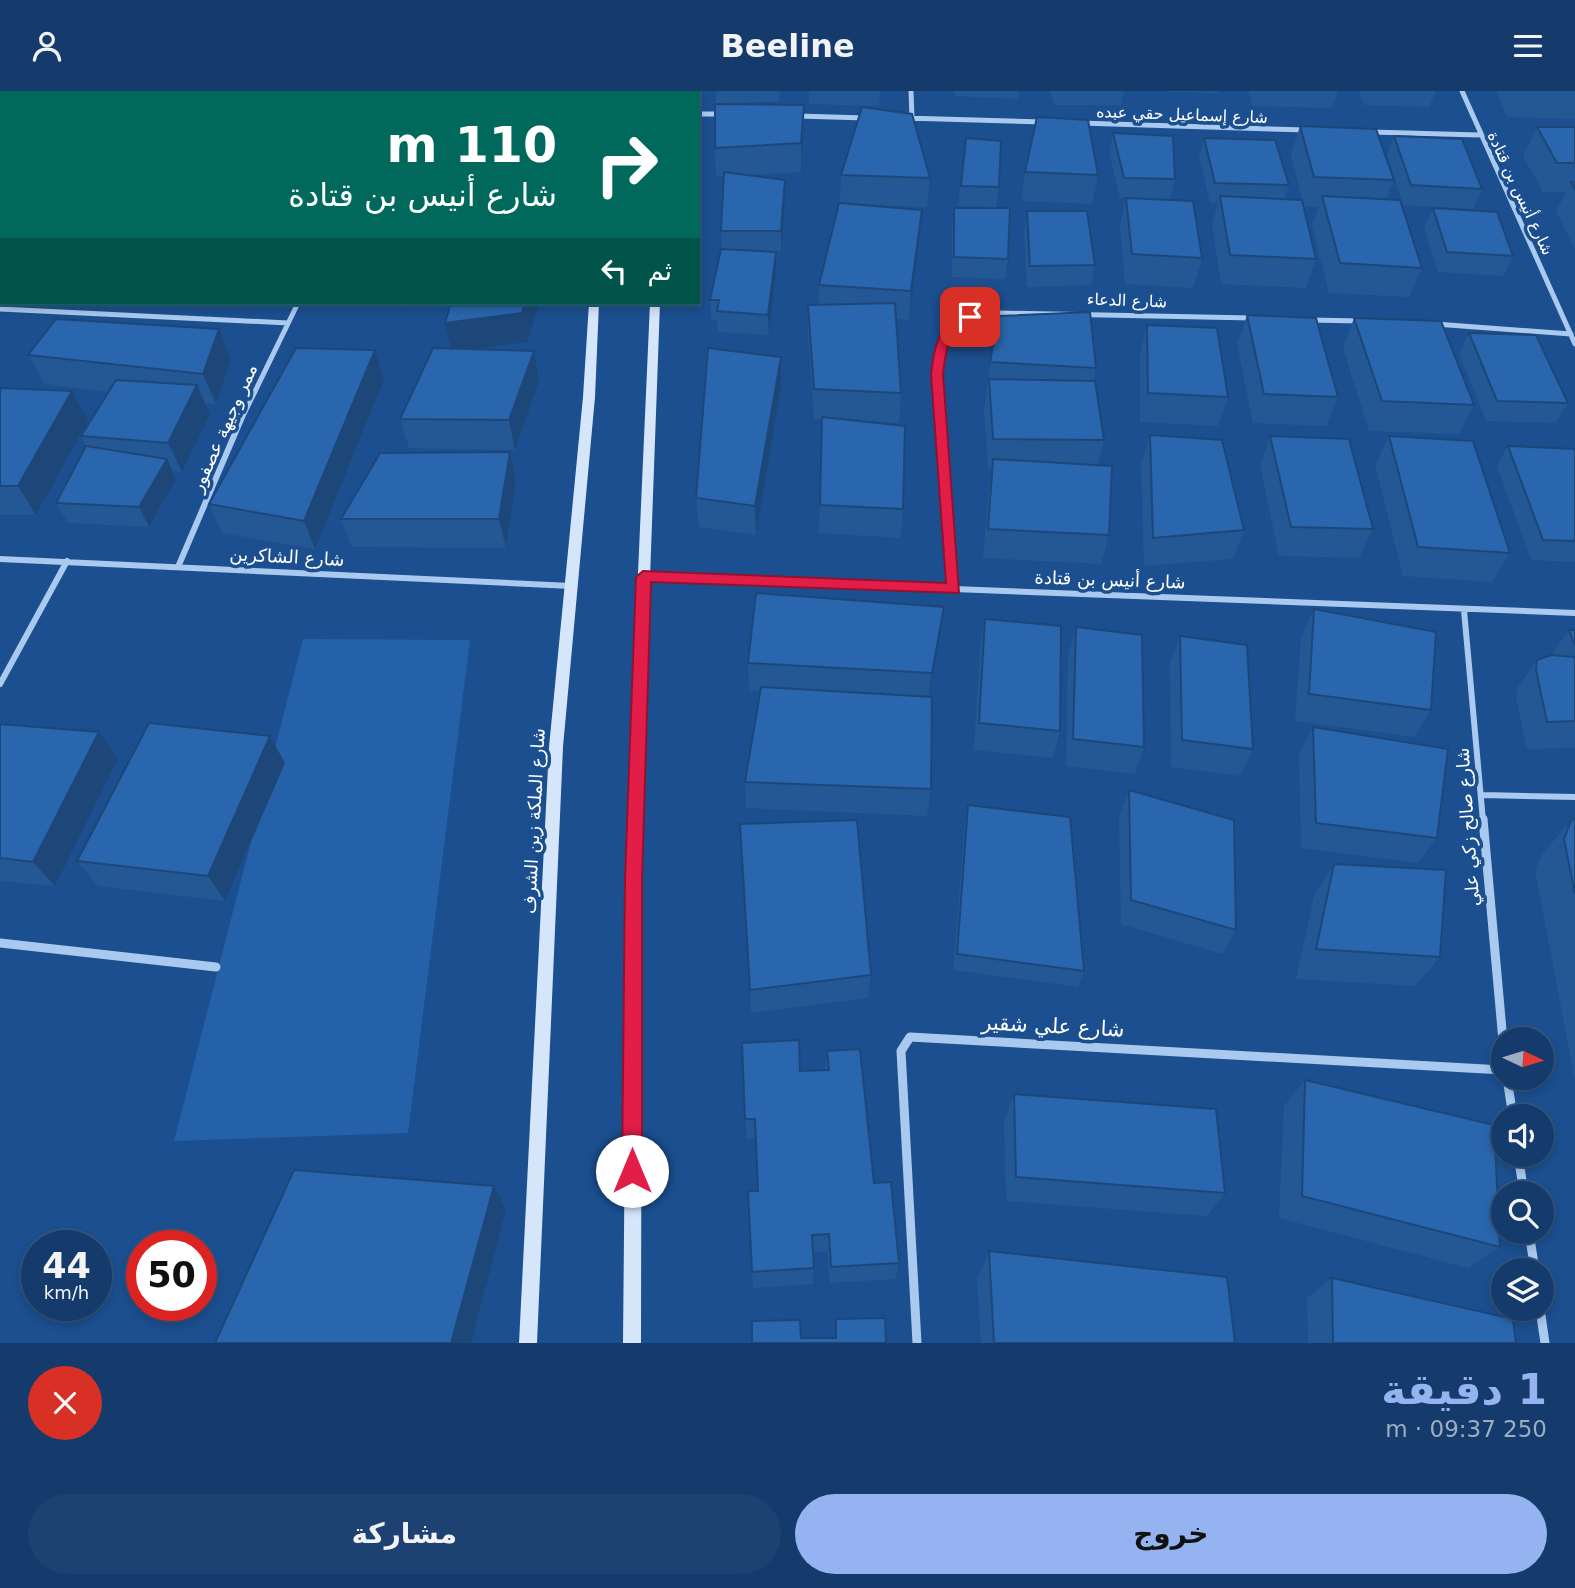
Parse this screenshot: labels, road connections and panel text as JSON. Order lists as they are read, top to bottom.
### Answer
{
  "streets": {
    "main road": ["شارع الملكة زين الشرف"],
    "street": [
      "شارع إسماعيل حقي عبده",
      "شارع أنيس بن قتادة",
      "شارع الدعاء",
      "ممر وجيهة عصفور",
      "شارع الشاكرين",
      "شارع صالح زكي علي",
      "شارع علي شقير"
    ]
  },
  "crossings": [
    ["شارع أنيس بن قتادة", "شارع الدعاء"],
    ["شارع أنيس بن قتادة", "شارع صالح زكي علي"],
    ["ممر وجيهة عصفور", "شارع الشاكرين"],
    ["شارع الشاكرين", "شارع الملكة زين الشرف"]
  ],
  "north": "right",
  "page": {
    "header": "Beeline",
    "turn": ["110 m", "شارع أنيس بن قتادة"],
    "then": "ثم",
    "speed": "44 km/h",
    "limit": "50",
    "heading": ["1 دقيقة", "250 m · 09:37"],
    "buttons": ["خروج", "مشاركة"]
  }
}
